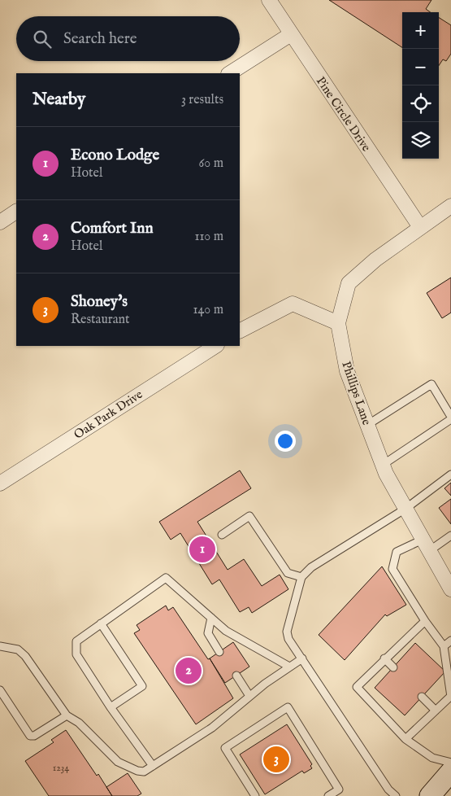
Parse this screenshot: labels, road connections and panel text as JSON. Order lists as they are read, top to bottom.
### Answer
{
  "streets": {
    "street": ["Pine Circle Drive", "Phillips Lane", "Oak Park Drive"]
  },
  "crossings": [
    ["Pine Circle Drive", "Phillips Lane"]
  ],
  "house_numbers": ["1234"],
  "page": {
    "map_buttons": ["+", "−"],
    "search": "Search here",
    "heading": ["Nearby", "3 results"],
    "list": [
      {
        "mark": "1",
        "name": "Econo Lodge",
        "note": "Hotel",
        "value": "60 m"
      },
      {
        "mark": "2",
        "name": "Comfort Inn",
        "note": "Hotel",
        "value": "110 m"
      },
      {
        "mark": "3",
        "name": "Shoney's",
        "note": "Restaurant",
        "value": "140 m"
      }
    ],
    "pins": ["1", "2", "3"]
  }
}
